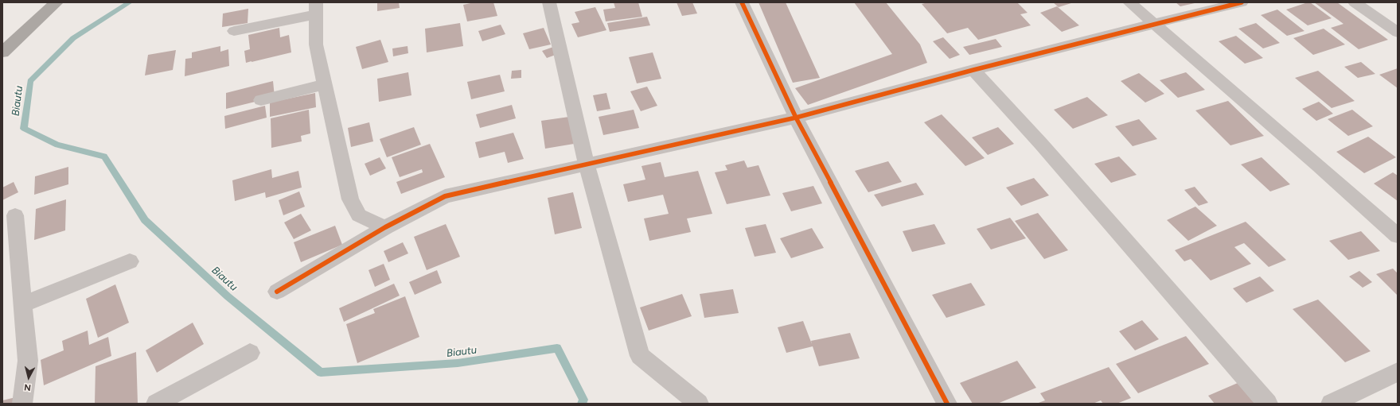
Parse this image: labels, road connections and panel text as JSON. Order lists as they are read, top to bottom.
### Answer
{
  "water": ["Biautu"],
  "north": "bottom"
}
